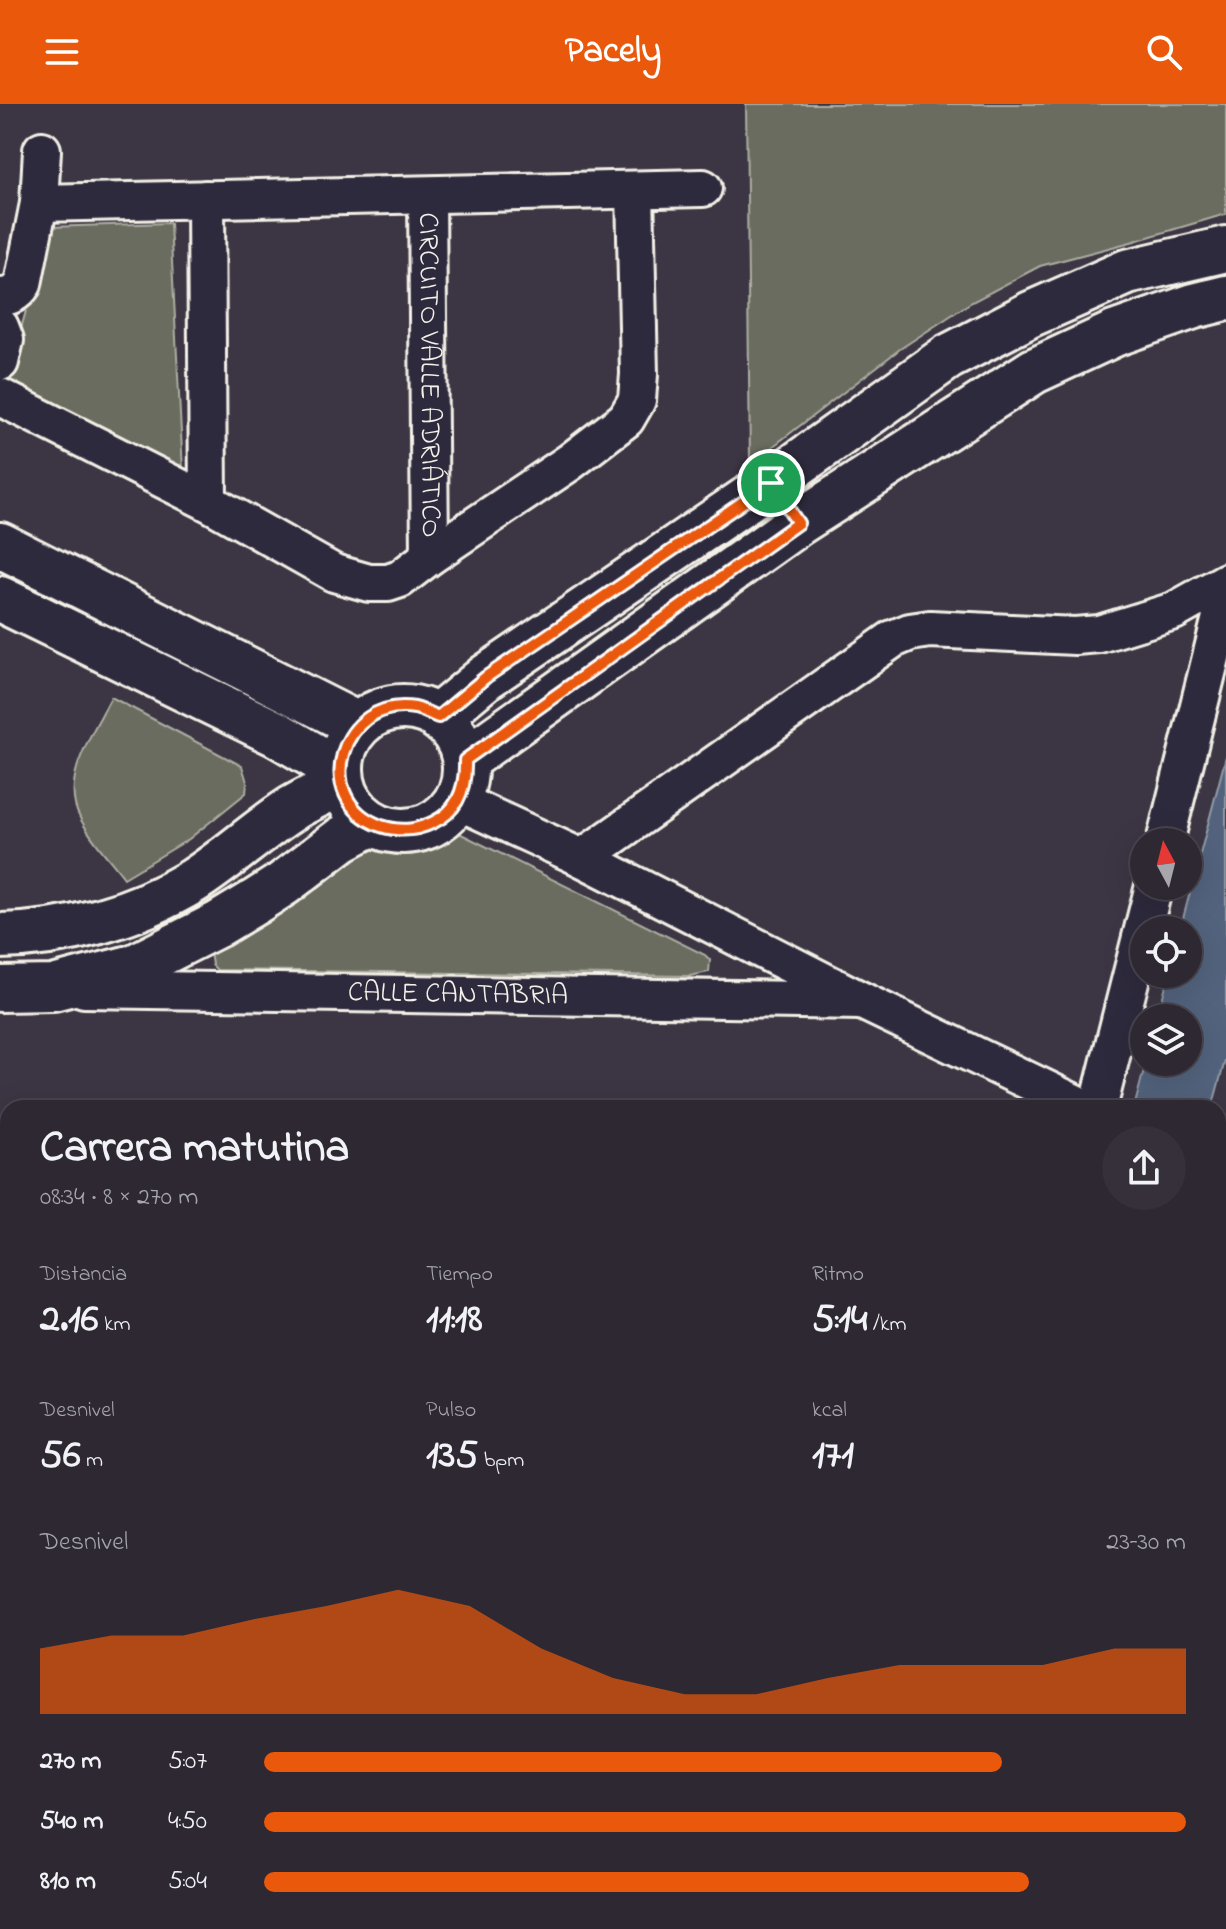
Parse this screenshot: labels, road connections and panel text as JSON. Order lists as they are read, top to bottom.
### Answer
{
  "streets": {
    "street": ["CIRCUITO VALLE ADRIÁTICO", "CALLE CANTABRIA"]
  },
  "north": "top",
  "page": {
    "header": "Pacely",
    "heading": ["Carrera matutina", "08:34 · 8 × 270 m"],
    "stats": [
      ["Distancia", "2.16 km"],
      ["Tiempo", "11:18"],
      ["Ritmo", "5:14 /km"],
      ["Desnivel", "56 m"],
      ["Pulso", "135 bpm"],
      ["kcal", "171"]
    ],
    "chart": ["Desnivel", "23–30 m"],
    "list": [
      {
        "name": "270 m",
        "note": "5:07"
      },
      {
        "name": "540 m",
        "note": "4:50"
      },
      {
        "name": "810 m",
        "note": "5:04"
      }
    ]
  }
}
